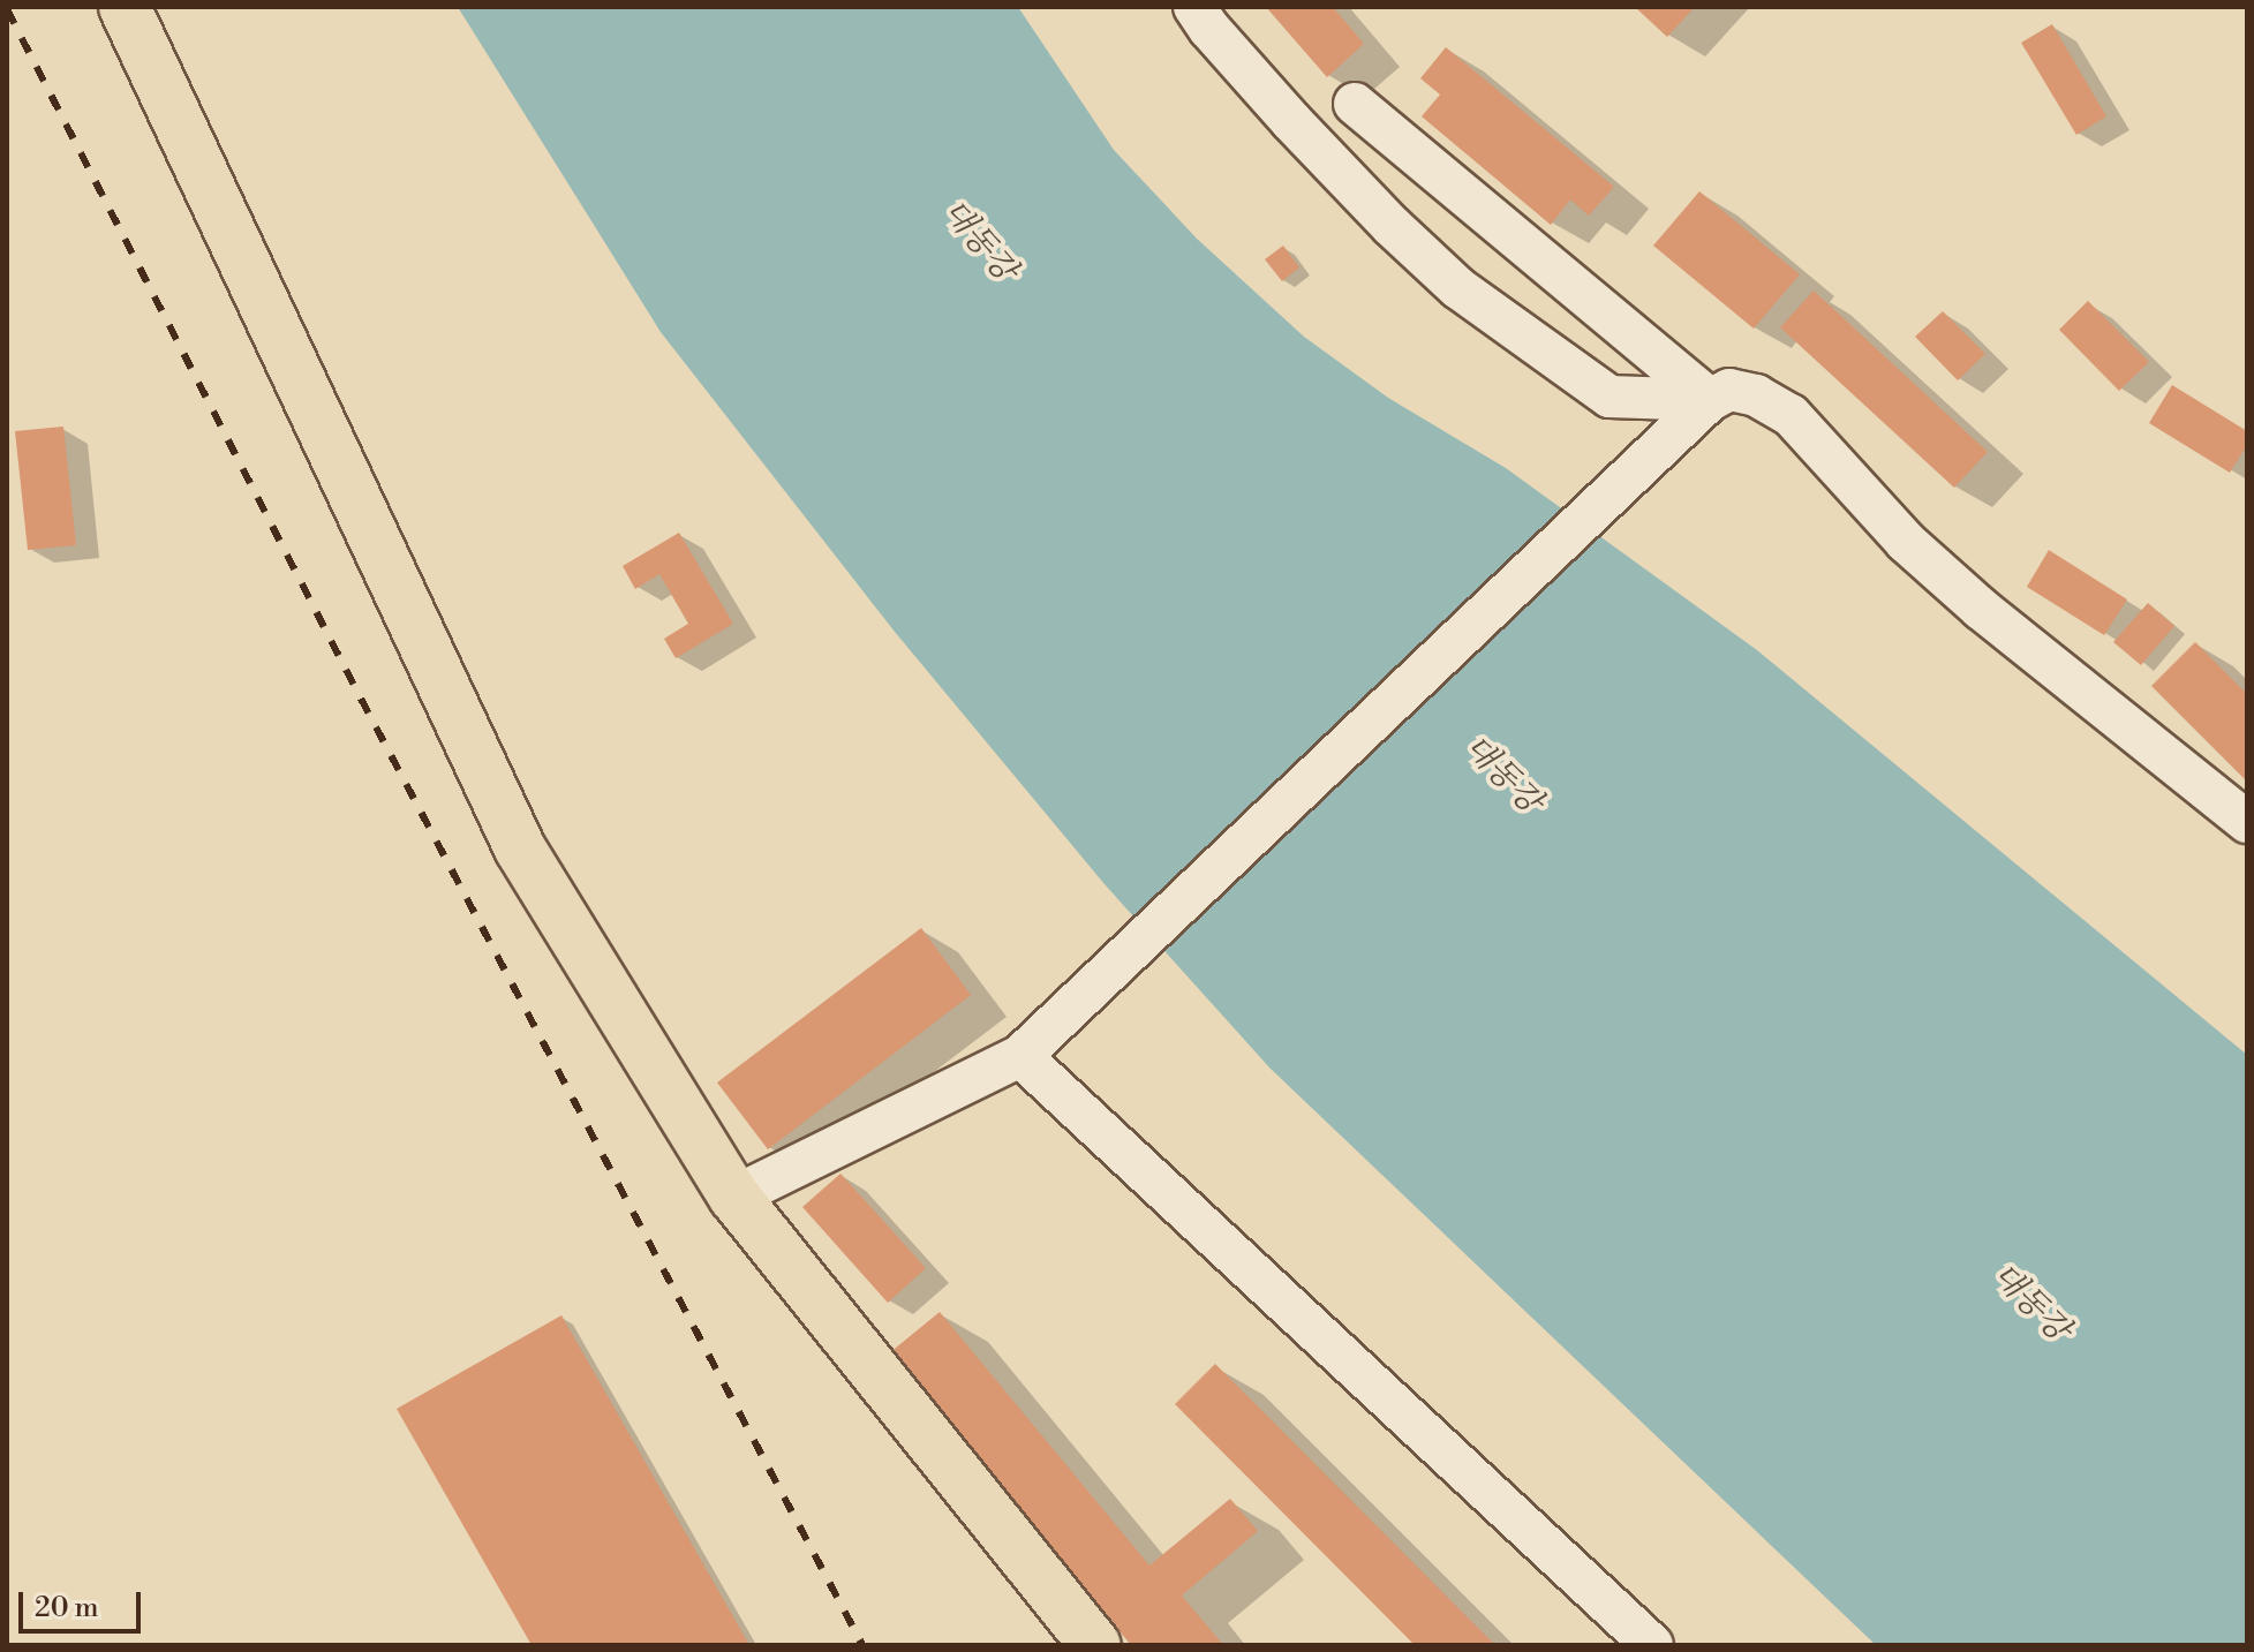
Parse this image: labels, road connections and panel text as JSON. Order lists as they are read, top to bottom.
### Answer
{
  "water": ["대동강"],
  "scale_bar": "20 m"
}
